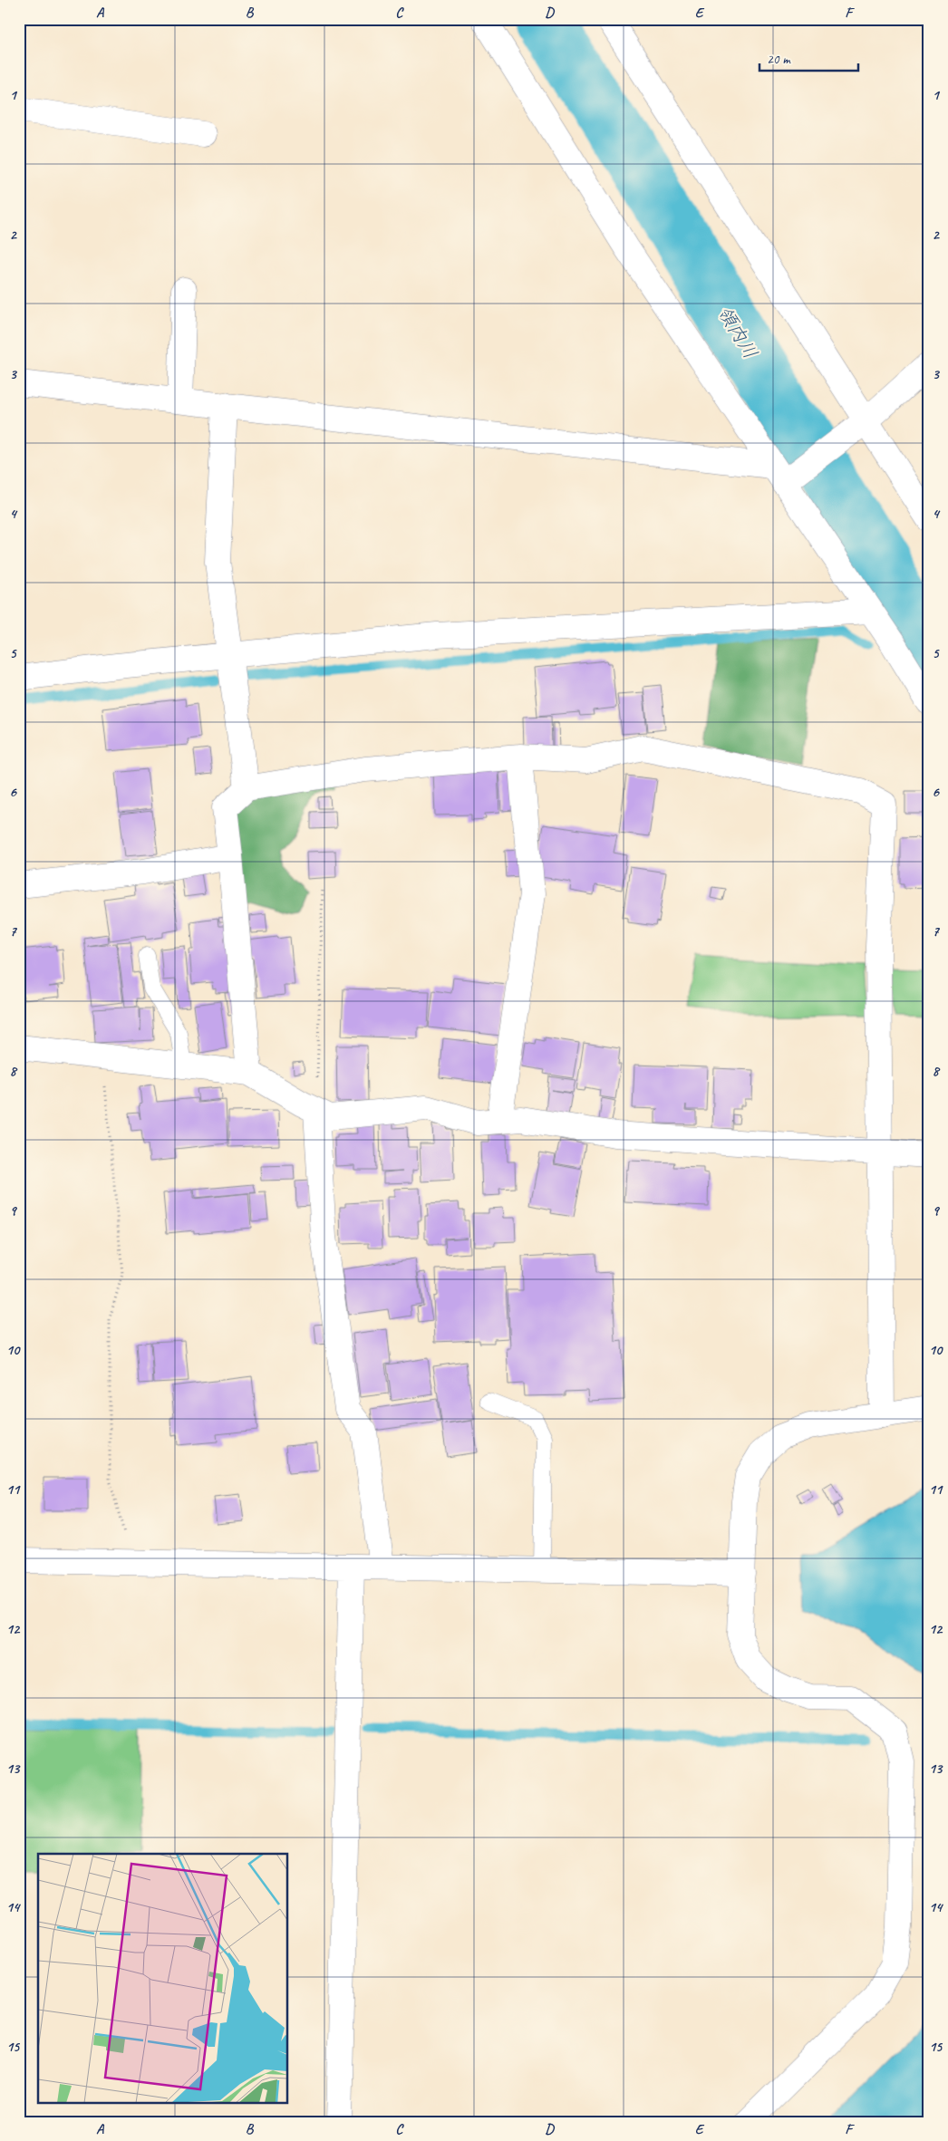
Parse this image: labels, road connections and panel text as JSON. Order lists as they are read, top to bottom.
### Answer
{
  "water": ["領内川"],
  "scale_bar": "20 m",
  "grid": {
    "columns": [
      "A",
      "B",
      "C",
      "D",
      "E",
      "F"
    ],
    "rows": [
      "1",
      "2",
      "3",
      "4",
      "5",
      "6",
      "7",
      "8",
      "9",
      "10",
      "11",
      "12",
      "13",
      "14",
      "15"
    ]
  }
}
